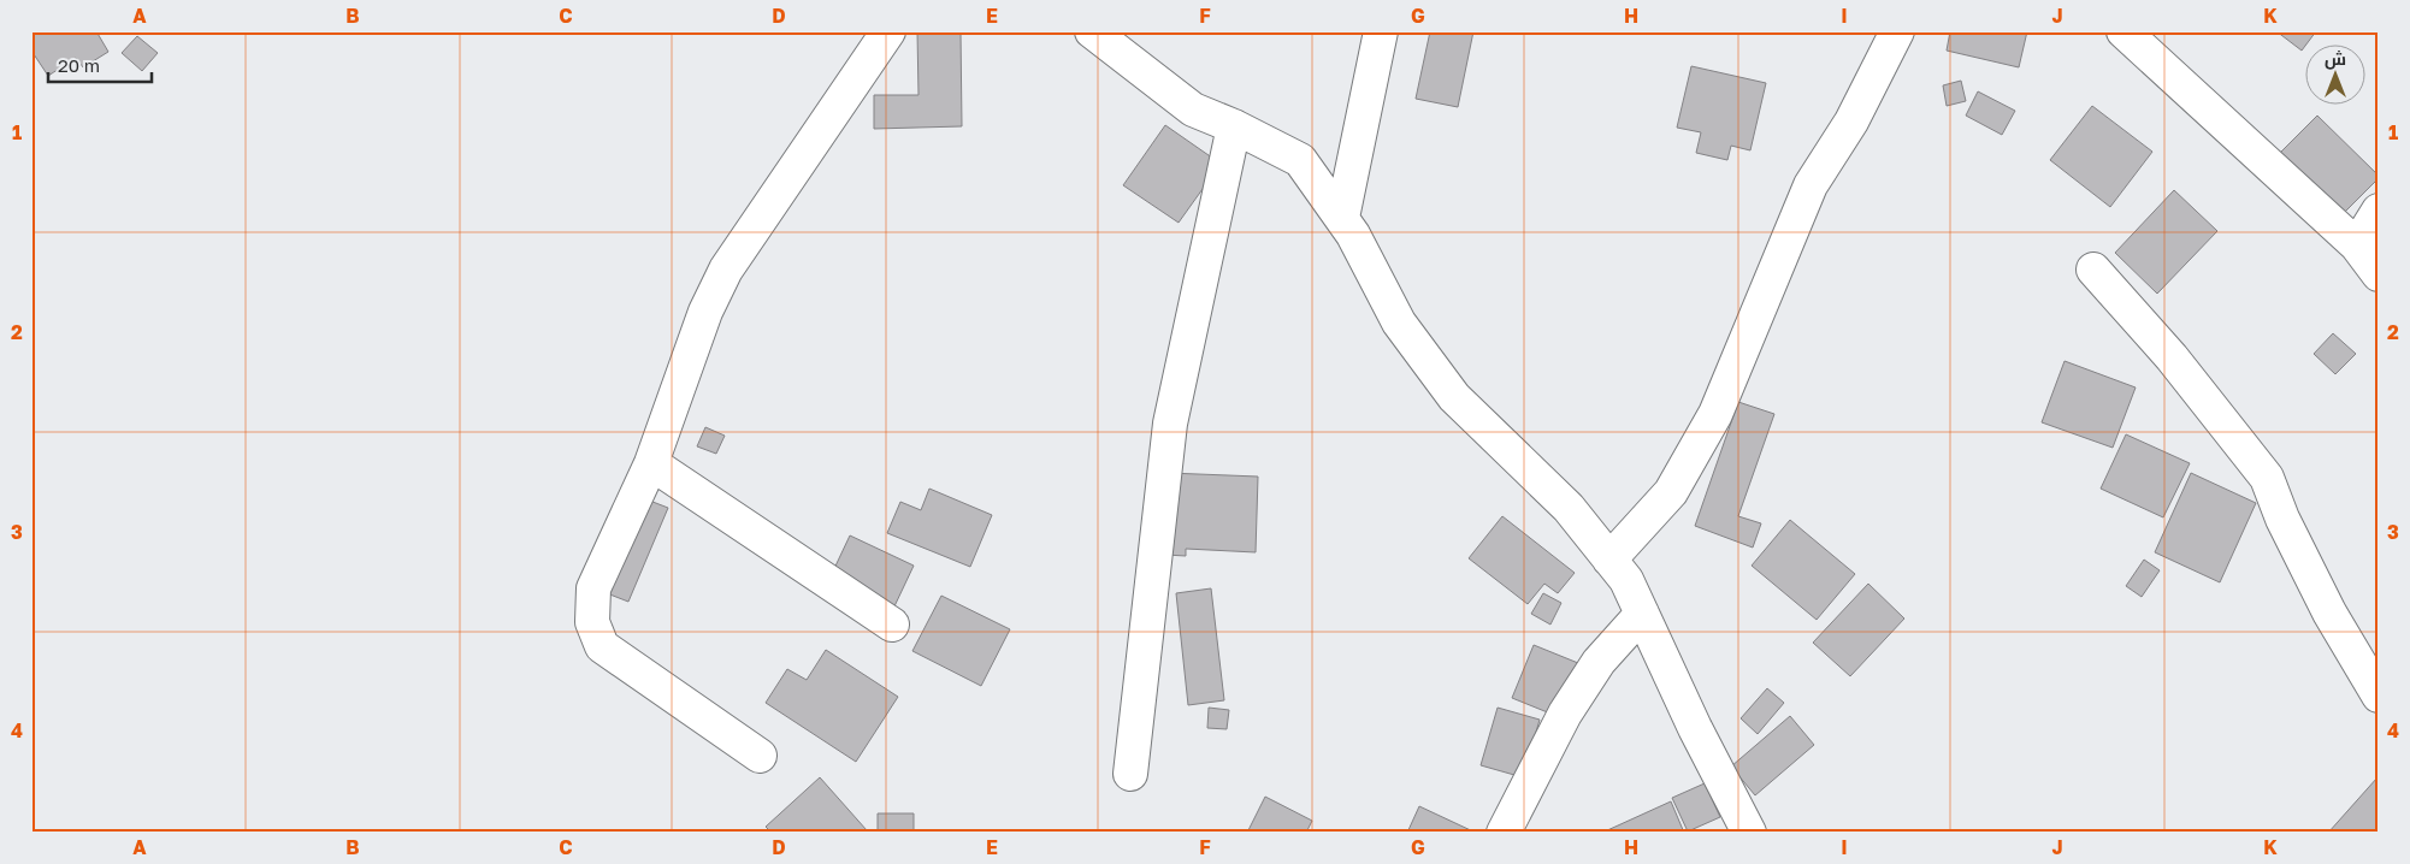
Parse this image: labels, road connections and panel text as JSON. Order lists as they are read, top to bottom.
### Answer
{
  "scale_bar": "20 m",
  "north": "top",
  "grid": {
    "columns": [
      "A",
      "B",
      "C",
      "D",
      "E",
      "F",
      "G",
      "H",
      "I",
      "J",
      "K"
    ],
    "rows": [
      "1",
      "2",
      "3",
      "4"
    ]
  }
}
